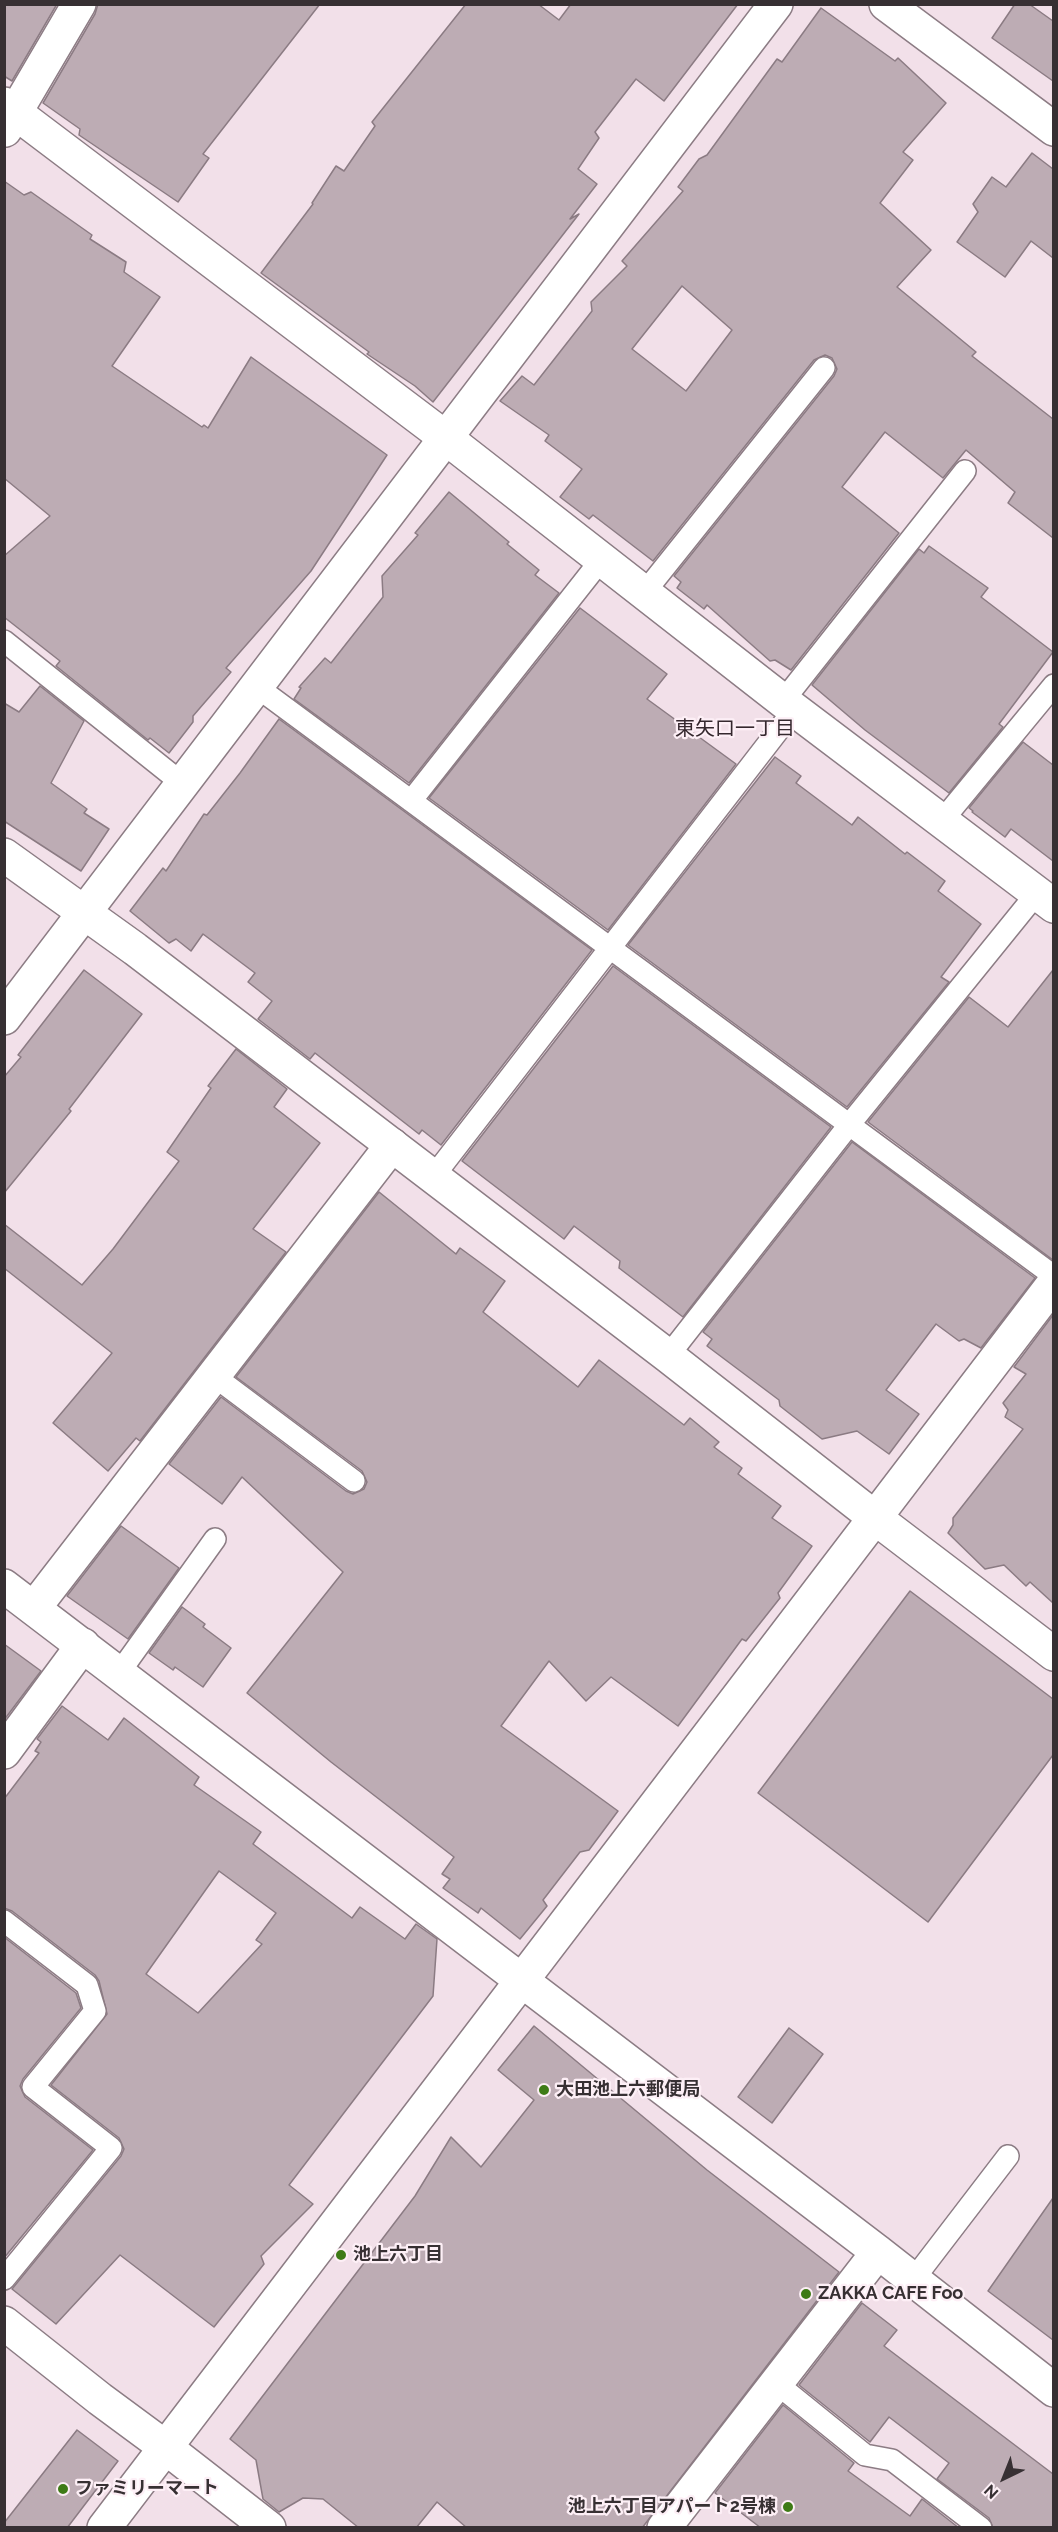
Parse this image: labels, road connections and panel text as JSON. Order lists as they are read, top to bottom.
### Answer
{
  "districts": ["東矢口一丁目"],
  "places": [
    "大田池上六郵便局",
    "池上六丁目",
    "ZAKKA CAFE Foo",
    "ファミリーマート",
    "池上六丁目アパート2号棟"
  ],
  "north": "bottom left"
}
